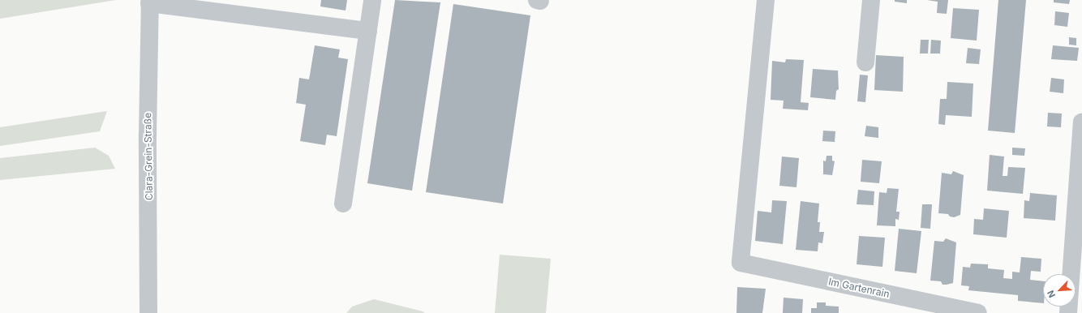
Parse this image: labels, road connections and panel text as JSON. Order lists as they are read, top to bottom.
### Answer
{
  "streets": {
    "street": ["Clara-Grein-Straße", "Im Gartenrain"]
  },
  "north": "bottom left"
}
